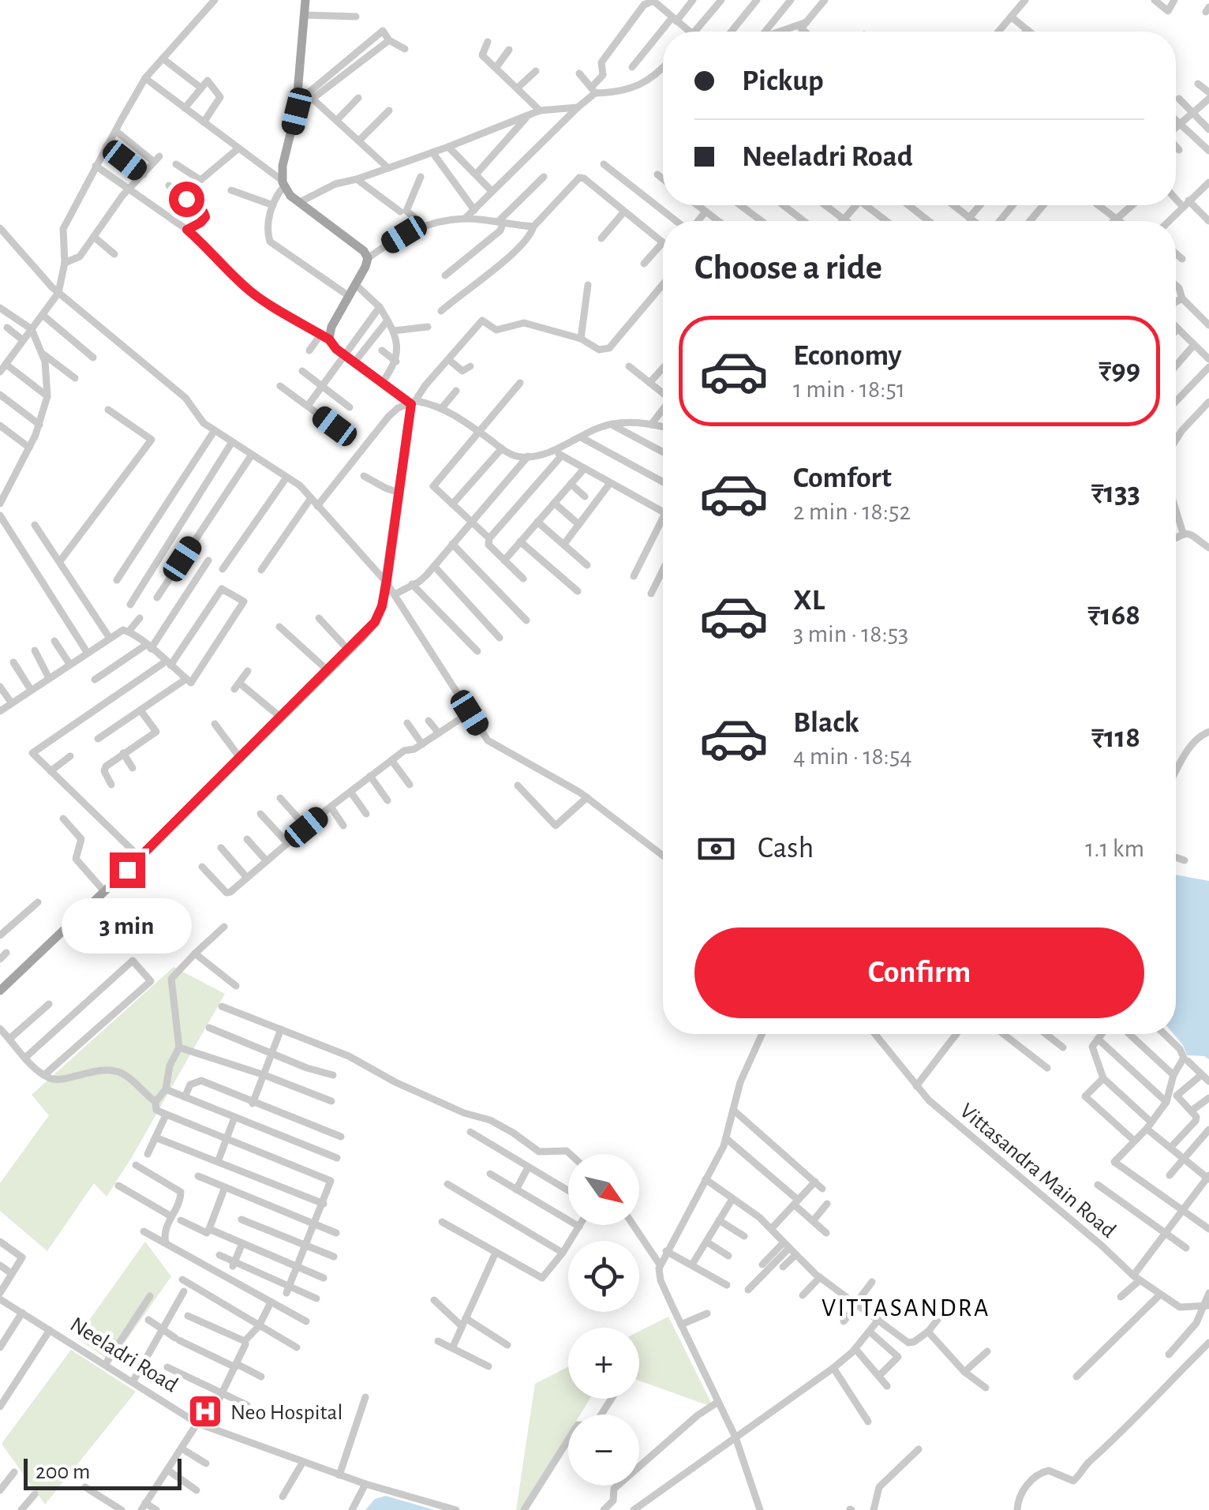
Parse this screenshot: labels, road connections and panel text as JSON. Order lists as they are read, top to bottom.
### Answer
{
  "streets": {
    "street": ["Vittasandra Main Road", "Neeladri Road"]
  },
  "districts": ["VITTASANDRA"],
  "places": {
    "hospital": ["Neo Hospital"]
  },
  "scale_bar": "200 m",
  "north": "bottom right",
  "page": {
    "banner": ["Pickup", "Neeladri Road"],
    "heading": "Choose a ride",
    "list": [
      {
        "name": "Economy",
        "note": "1 min · 18:51",
        "value": "₹99"
      },
      {
        "name": "Comfort",
        "note": "2 min · 18:52",
        "value": "₹133"
      },
      {
        "name": "XL",
        "note": "3 min · 18:53",
        "value": "₹168"
      },
      {
        "name": "Black",
        "note": "4 min · 18:54",
        "value": "₹118"
      }
    ],
    "pay": ["Cash", "1.1 km"],
    "bubble": "3 min",
    "buttons": "Confirm",
    "map_buttons": ["+", "−"],
    "scale": "200 m"
  }
}
